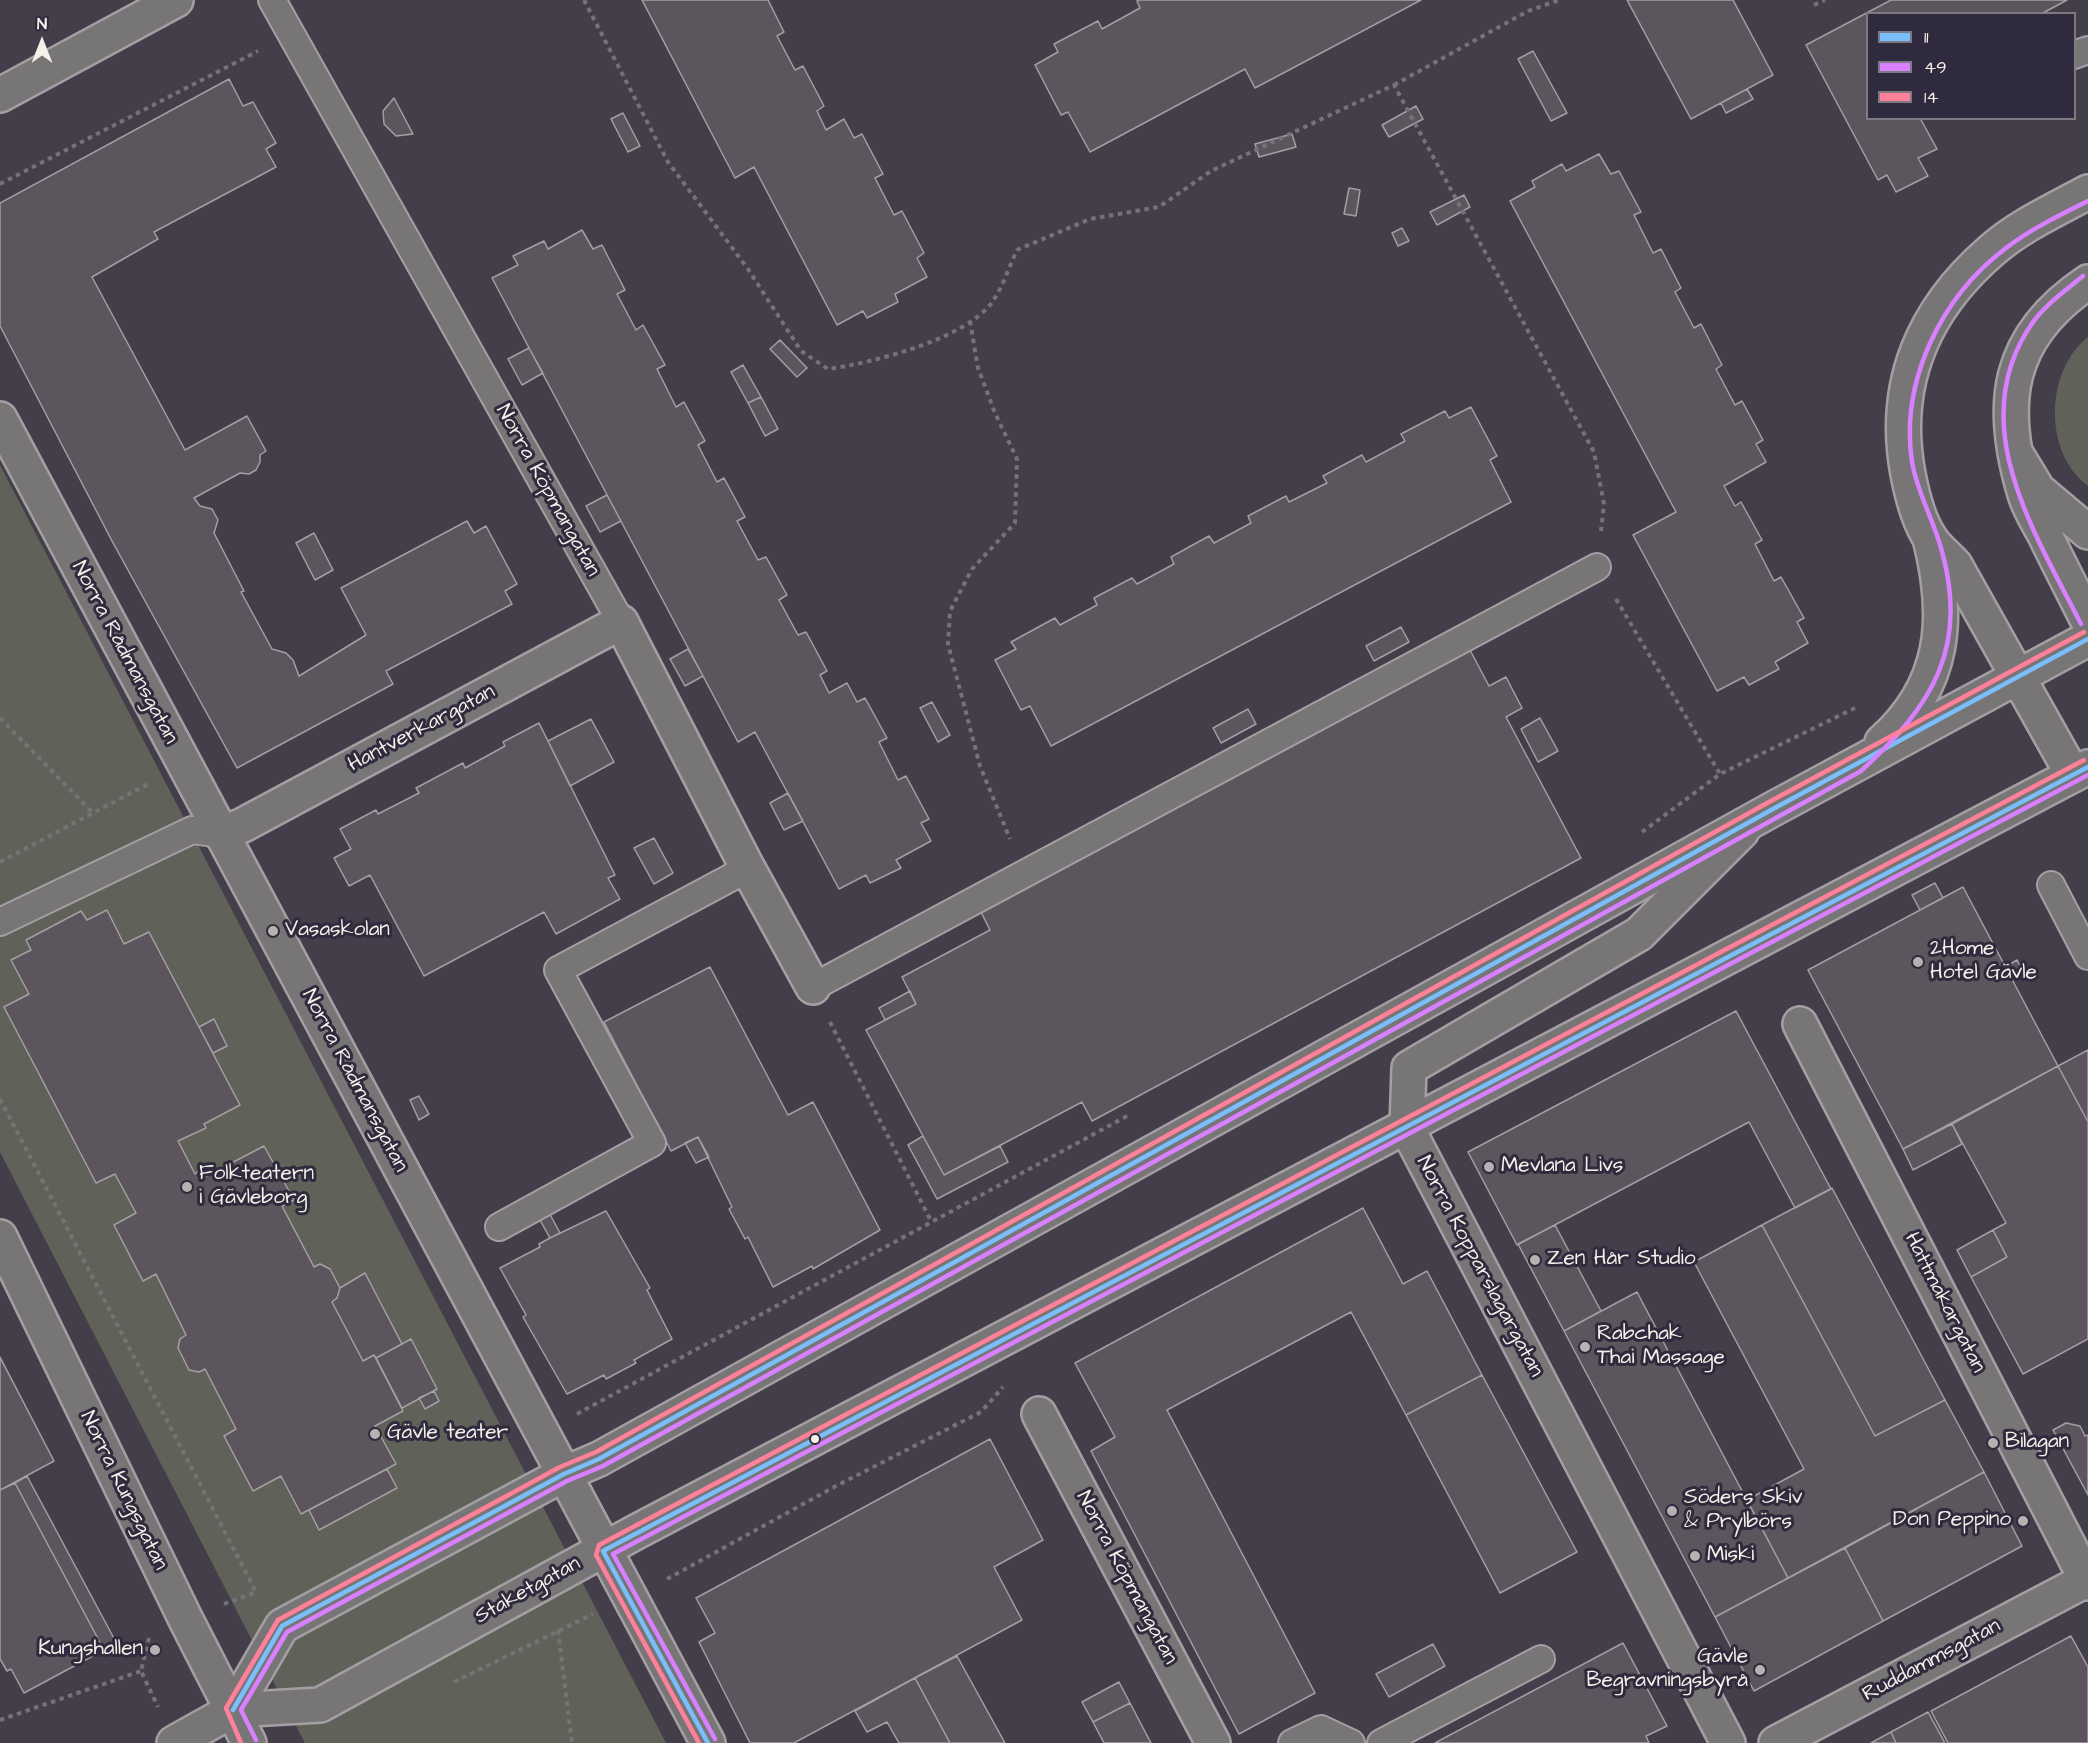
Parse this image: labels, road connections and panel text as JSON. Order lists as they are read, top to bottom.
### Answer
{
  "streets": {
    "street": [
      "Norra Köpmangatan",
      "Norra Rådmansgatan",
      "Hantverkargatan",
      "Norra Kopparslagargatan",
      "Hattmakargatan",
      "Norra Kungsgatan",
      "Staketgatan",
      "Ruddammsgatan"
    ]
  },
  "crossings": [
    ["Norra Köpmangatan", "Hantverkargatan"],
    ["Norra Rådmansgatan", "Hantverkargatan"],
    ["Norra Rådmansgatan", "Staketgatan"],
    ["Norra Kopparslagargatan", "Staketgatan"],
    ["Hattmakargatan", "Ruddammsgatan"],
    ["Norra Kungsgatan", "Staketgatan"]
  ],
  "places": [
    "Vasaskolan",
    "2Home Hotel Gävle",
    "Mevlana Livs",
    "Folkteatern i Gävleborg",
    "Zen Hår Studio",
    "Rabchak Thai Massage",
    "Gävle teater",
    "Bilagan",
    "Söders Skiv & Prylbörs",
    "Don Peppino",
    "Miski",
    "Kungshallen",
    "Gävle Begravningsbyrå"
  ],
  "lines": ["transit line 49", "transit line 14", "transit line 11"],
  "legend": ["11", "49", "14"],
  "north": "top"
}
